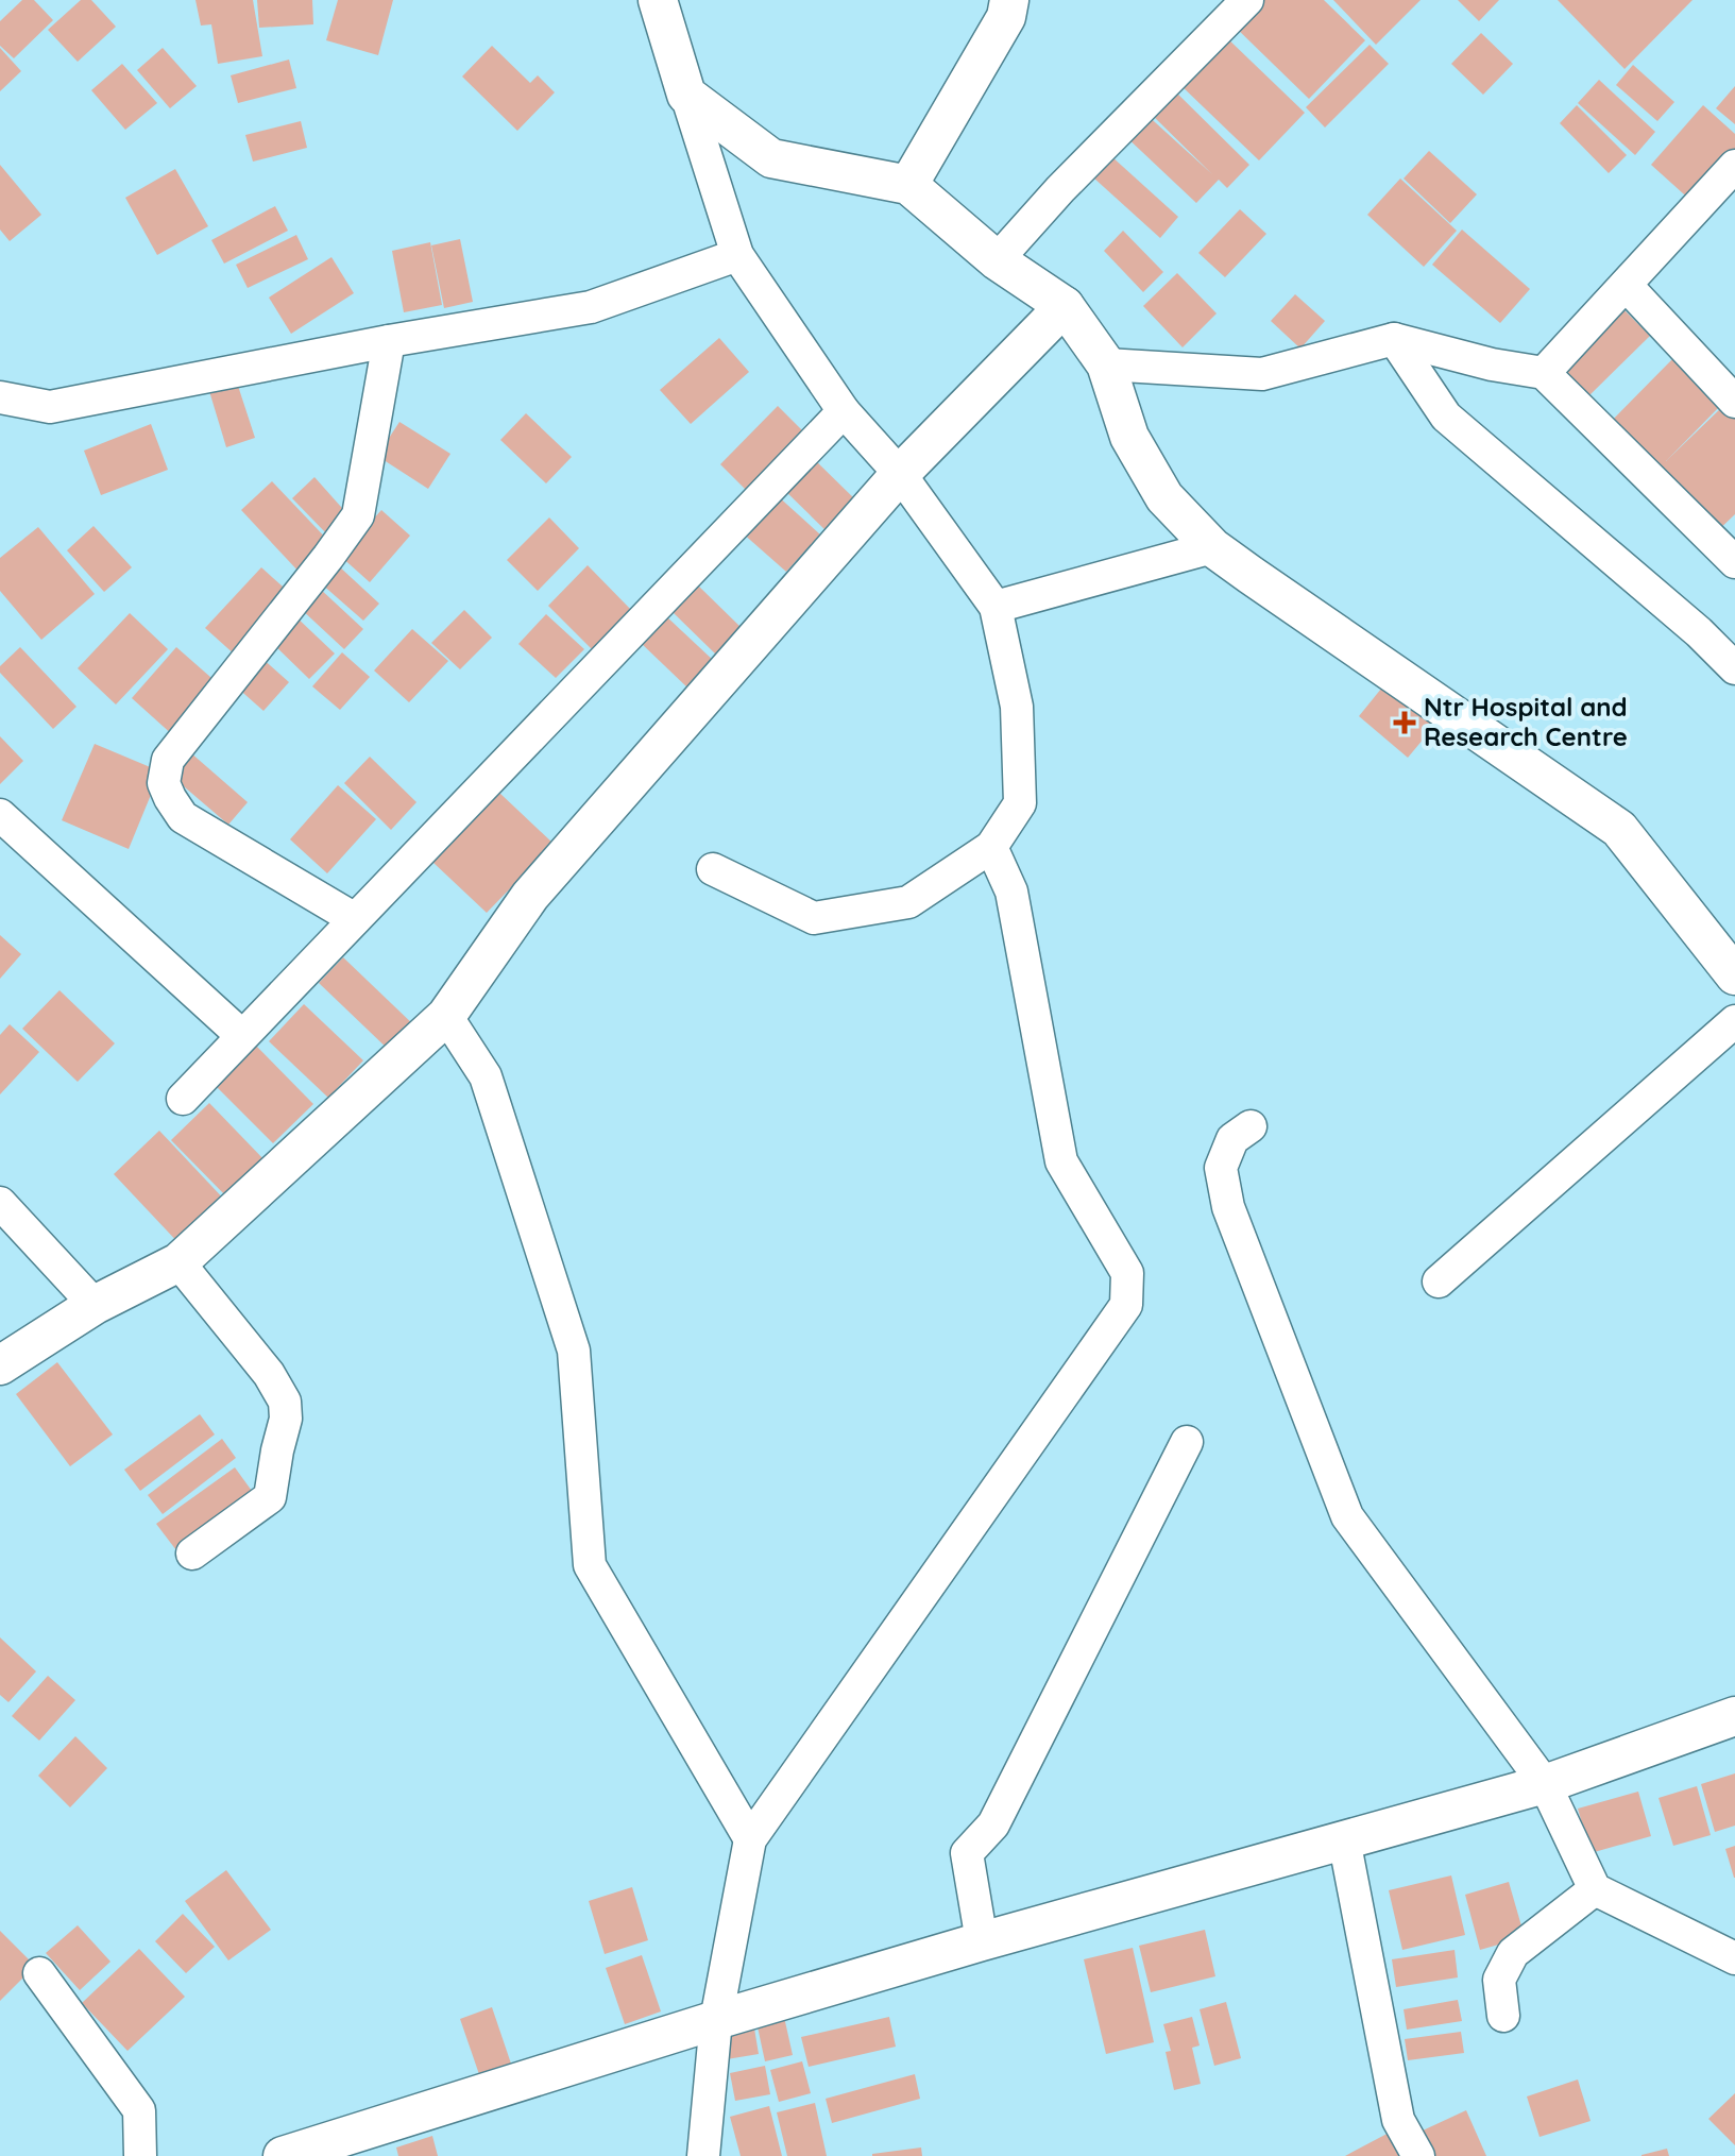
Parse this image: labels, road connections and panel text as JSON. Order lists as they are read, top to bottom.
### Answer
{
  "places": {
    "health": ["Ntr Hospital and Research Centre"]
  }
}
